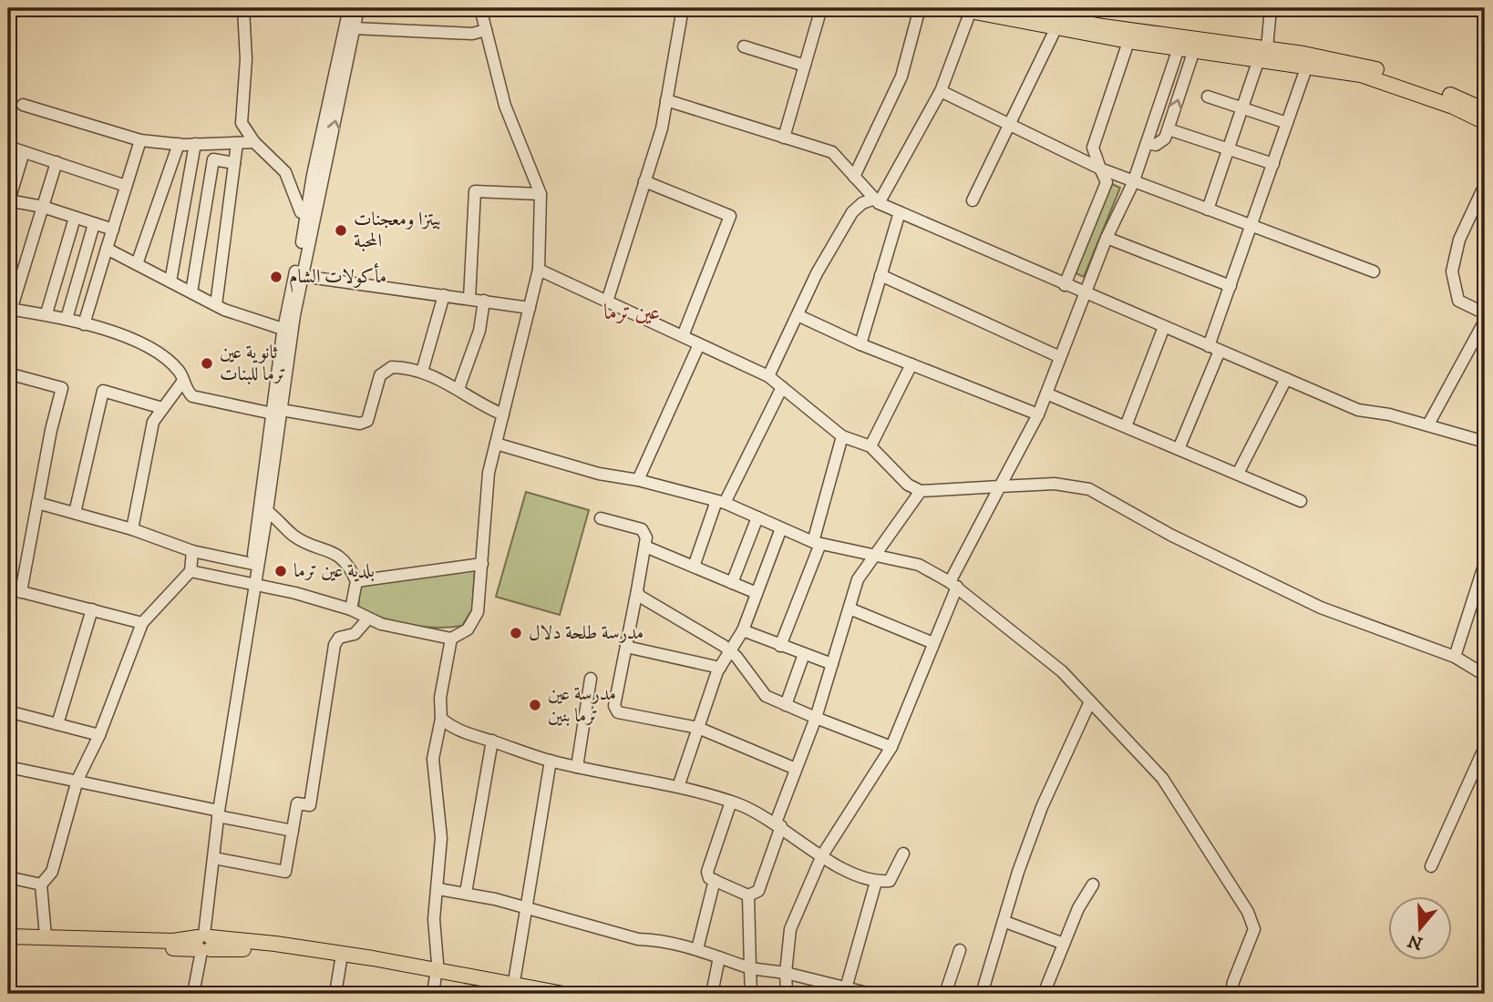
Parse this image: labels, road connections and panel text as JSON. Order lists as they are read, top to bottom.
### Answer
{
  "districts": ["عين ترما"],
  "places": [
    "بيتزا ومعجنات المحبة",
    "مأكولات الشام",
    "ثانوية عين ترما للبنات",
    "بلدية عين ترما",
    "مدرسة طلحة دلال",
    "مدرسة عين ترما بنين"
  ],
  "north": "bottom"
}
